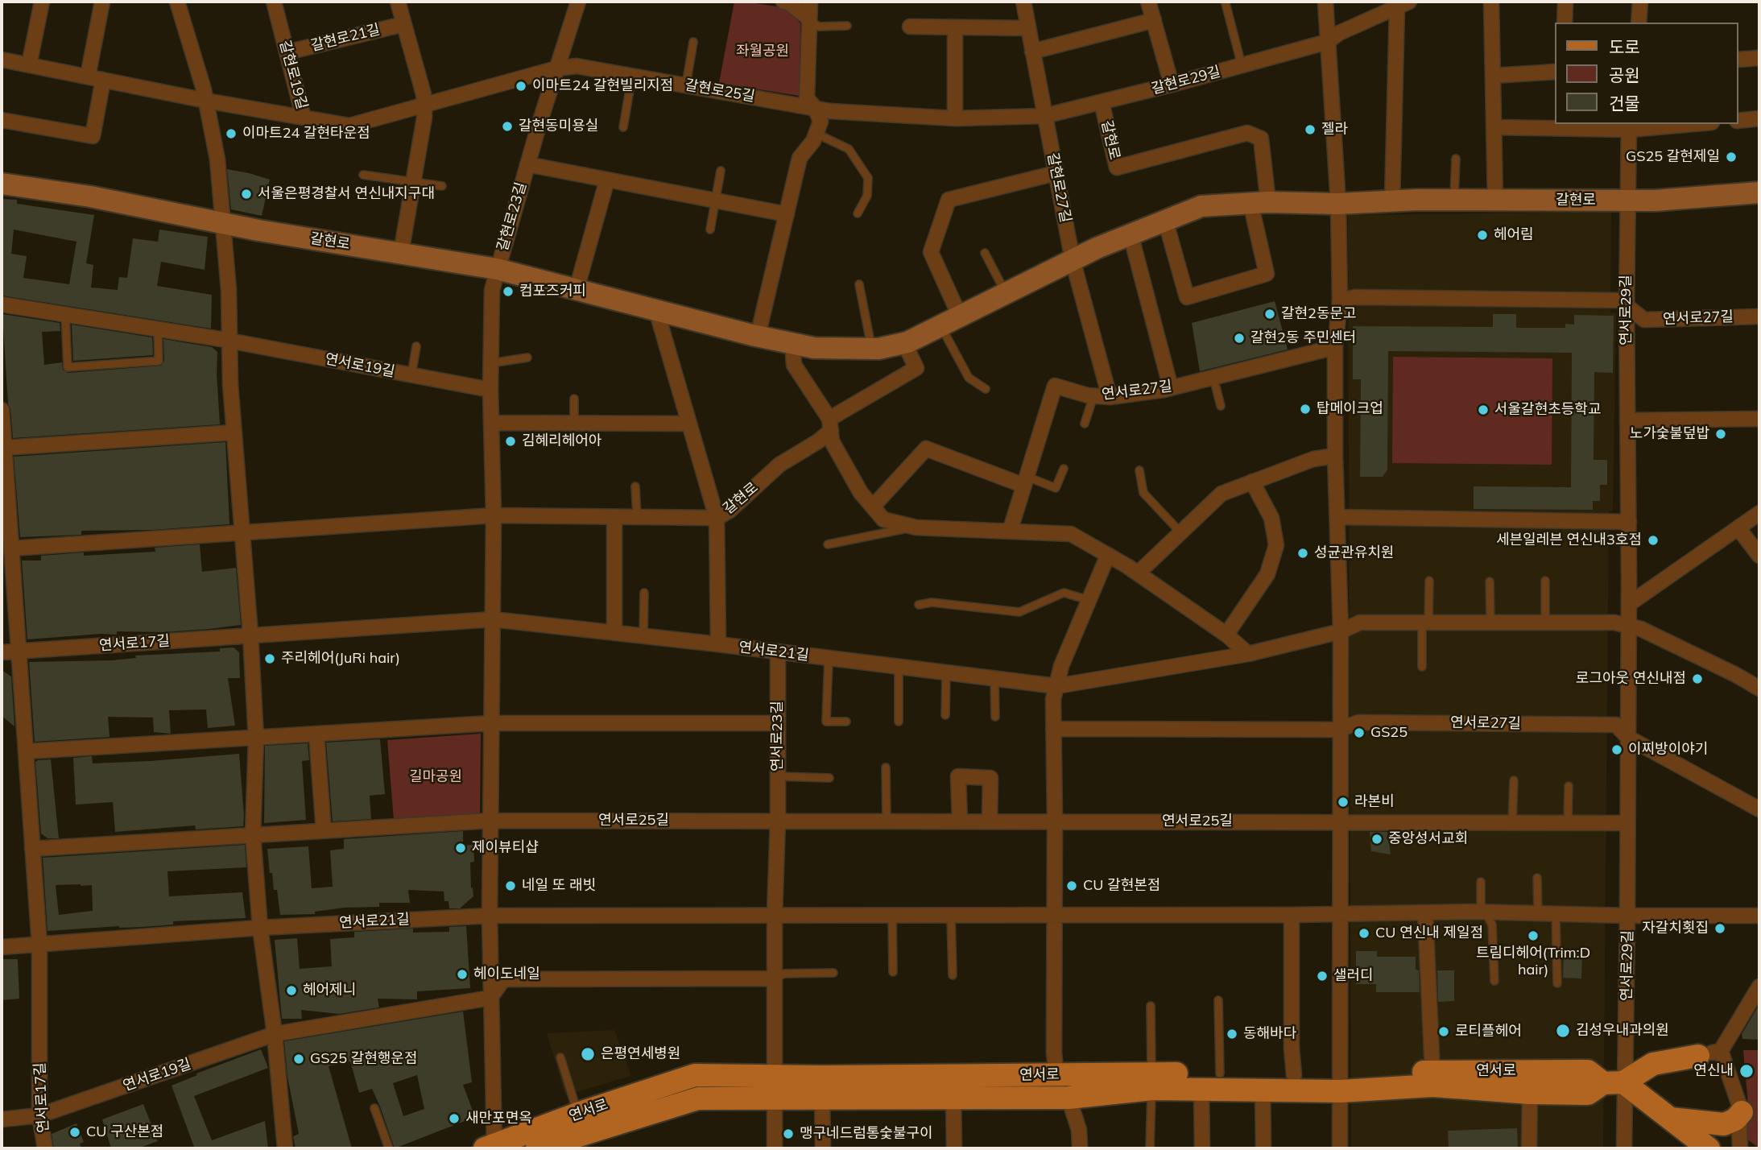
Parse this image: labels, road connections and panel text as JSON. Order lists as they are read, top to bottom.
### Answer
{
  "streets": {
    "main road": ["갈현로", "연서로"],
    "street": [
      "갈현로21길",
      "갈현로19길",
      "갈현로29길",
      "갈현로25길",
      "갈현로27길",
      "갈현로23길",
      "연서로29길",
      "연서로27길",
      "연서로19길",
      "연서로17길",
      "연서로21길",
      "연서로23길",
      "연서로25길"
    ]
  },
  "crossings": [
    ["갈현로21길", "갈현로19길"],
    ["갈현로29길", "갈현로"],
    ["갈현로29길", "갈현로27길"],
    ["갈현로25길", "갈현로23길"],
    ["갈현로", "갈현로27길"],
    ["갈현로", "갈현로23길"],
    ["갈현로", "연서로29길"],
    ["갈현로", "연서로21길"],
    ["연서로29길", "연서로27길"],
    ["연서로29길", "연서로"],
    ["연서로19길", "연서로17길"],
    ["연서로21길", "연서로23길"],
    ["연서로23길", "연서로25길"],
    ["연서로23길", "연서로"]
  ],
  "parks": ["좌월공원", "길마공원"],
  "places": [
    "이마트24 갈현빌리지점",
    "갈현동미용실",
    "젤라",
    "이마트24 갈현타운점",
    "GS25 갈현제일",
    "서울은평경찰서 연신내지구대",
    "헤어림",
    "컴포즈커피",
    "갈현2동문고",
    "갈현2동 주민센터",
    "탑메이크업",
    "서울갈현초등학교",
    "노가숯불덮밥",
    "김혜리헤어아",
    "세븐일레븐 연신내3호점",
    "성균관유치원",
    "주리헤어(JuRi hair)",
    "로그아웃 연신내점",
    "GS25",
    "이찌방이야기",
    "라본비",
    "중앙성서교회",
    "제이뷰티샵",
    "네일 또 래빗",
    "CU 갈현본점",
    "자갈치횟집",
    "CU 연신내 제일점",
    "트림디헤어(Trim:D hair)",
    "헤이도네일",
    "샐러디",
    "헤어제니",
    "김성우내과의원",
    "로티플헤어",
    "동해바다",
    "은평연세병원",
    "GS25 갈현행운점",
    "연신내",
    "새만포면옥",
    "CU 구산본점",
    "맹구네드럼통숯불구이"
  ],
  "legend": ["도로", "공원", "건물"]
}
